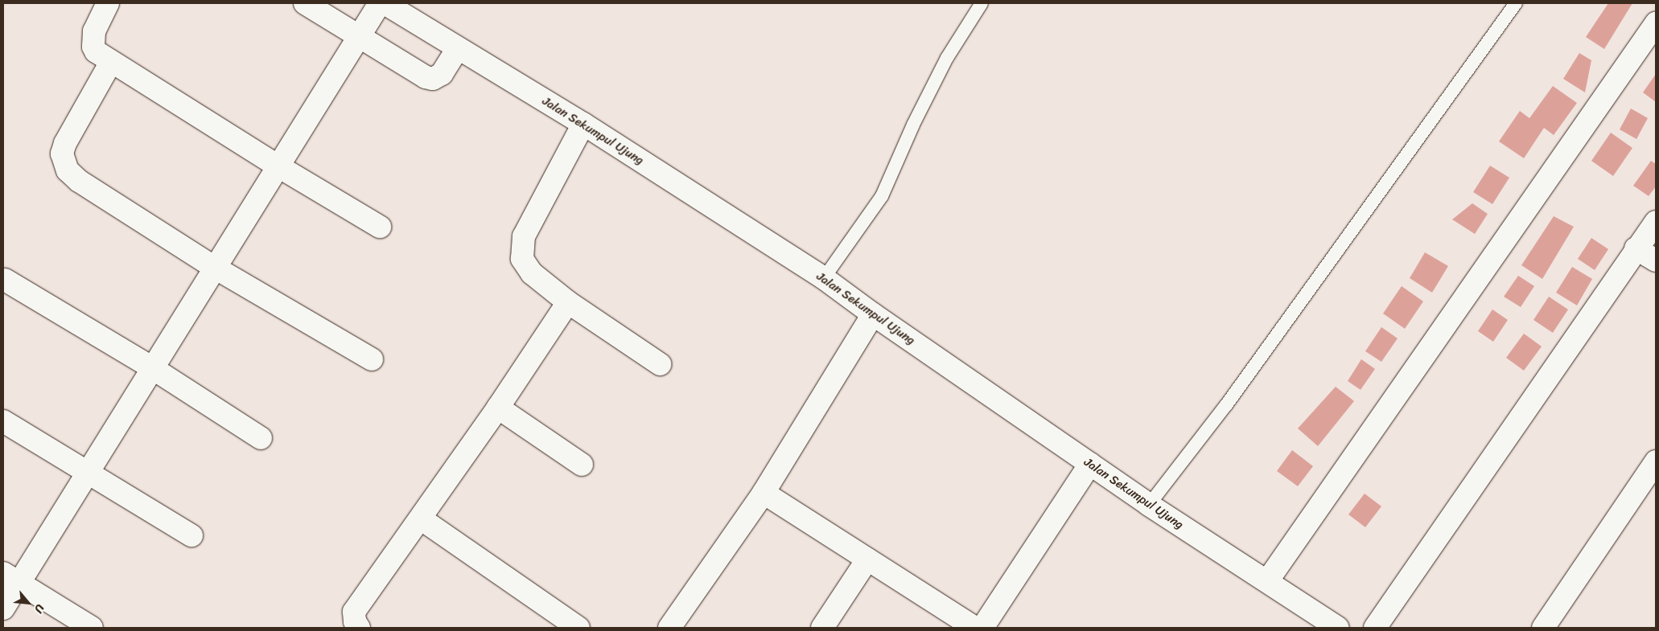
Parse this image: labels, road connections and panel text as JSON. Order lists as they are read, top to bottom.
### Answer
{
  "streets": {
    "street": ["Jalan Sekumpul Ujung"]
  },
  "north": "bottom right"
}
